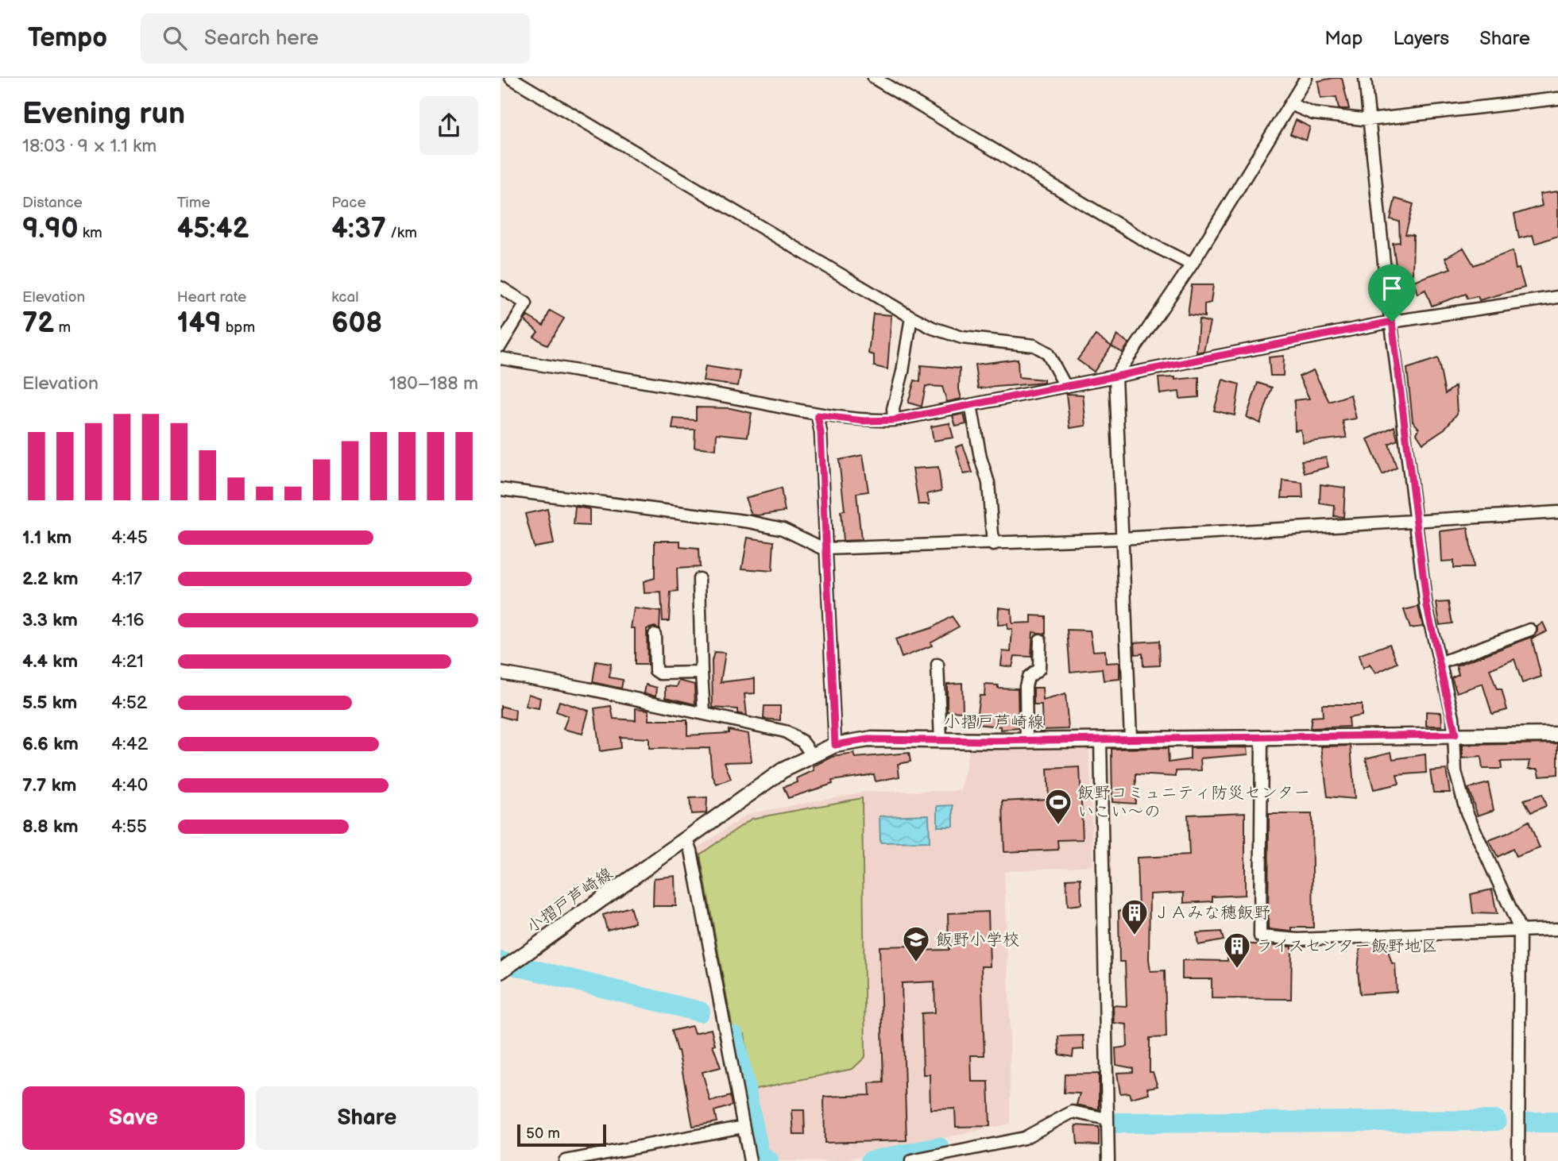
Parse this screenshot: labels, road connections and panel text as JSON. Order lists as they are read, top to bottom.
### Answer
{
  "streets": {
    "main road": ["小摺戸芦崎線"]
  },
  "places": {
    "sports": ["飯野コミュニティ防災センター いこい～の"],
    "building": ["ＪＡみな穂飯野", "ライスセンター飯野地区"],
    "school or university": ["飯野小学校"]
  },
  "scale_bar": "50 m",
  "page": {
    "header": "Tempo",
    "search": "Search here",
    "nav": ["Map", "Layers", "Share"],
    "heading": ["Evening run", "18:03 · 9 × 1.1 km"],
    "stats": [
      ["Distance", "9.90 km"],
      ["Time", "45:42"],
      ["Pace", "4:37 /km"],
      ["Elevation", "72 m"],
      ["Heart rate", "149 bpm"],
      ["kcal", "608"]
    ],
    "chart": ["Elevation", "180–188 m"],
    "list": [
      {
        "name": "1.1 km",
        "note": "4:45"
      },
      {
        "name": "2.2 km",
        "note": "4:17"
      },
      {
        "name": "3.3 km",
        "note": "4:16"
      },
      {
        "name": "4.4 km",
        "note": "4:21"
      },
      {
        "name": "5.5 km",
        "note": "4:52"
      },
      {
        "name": "6.6 km",
        "note": "4:42"
      },
      {
        "name": "7.7 km",
        "note": "4:40"
      },
      {
        "name": "8.8 km",
        "note": "4:55"
      }
    ],
    "buttons": ["Save", "Share"],
    "scale": "50 m"
  }
}
